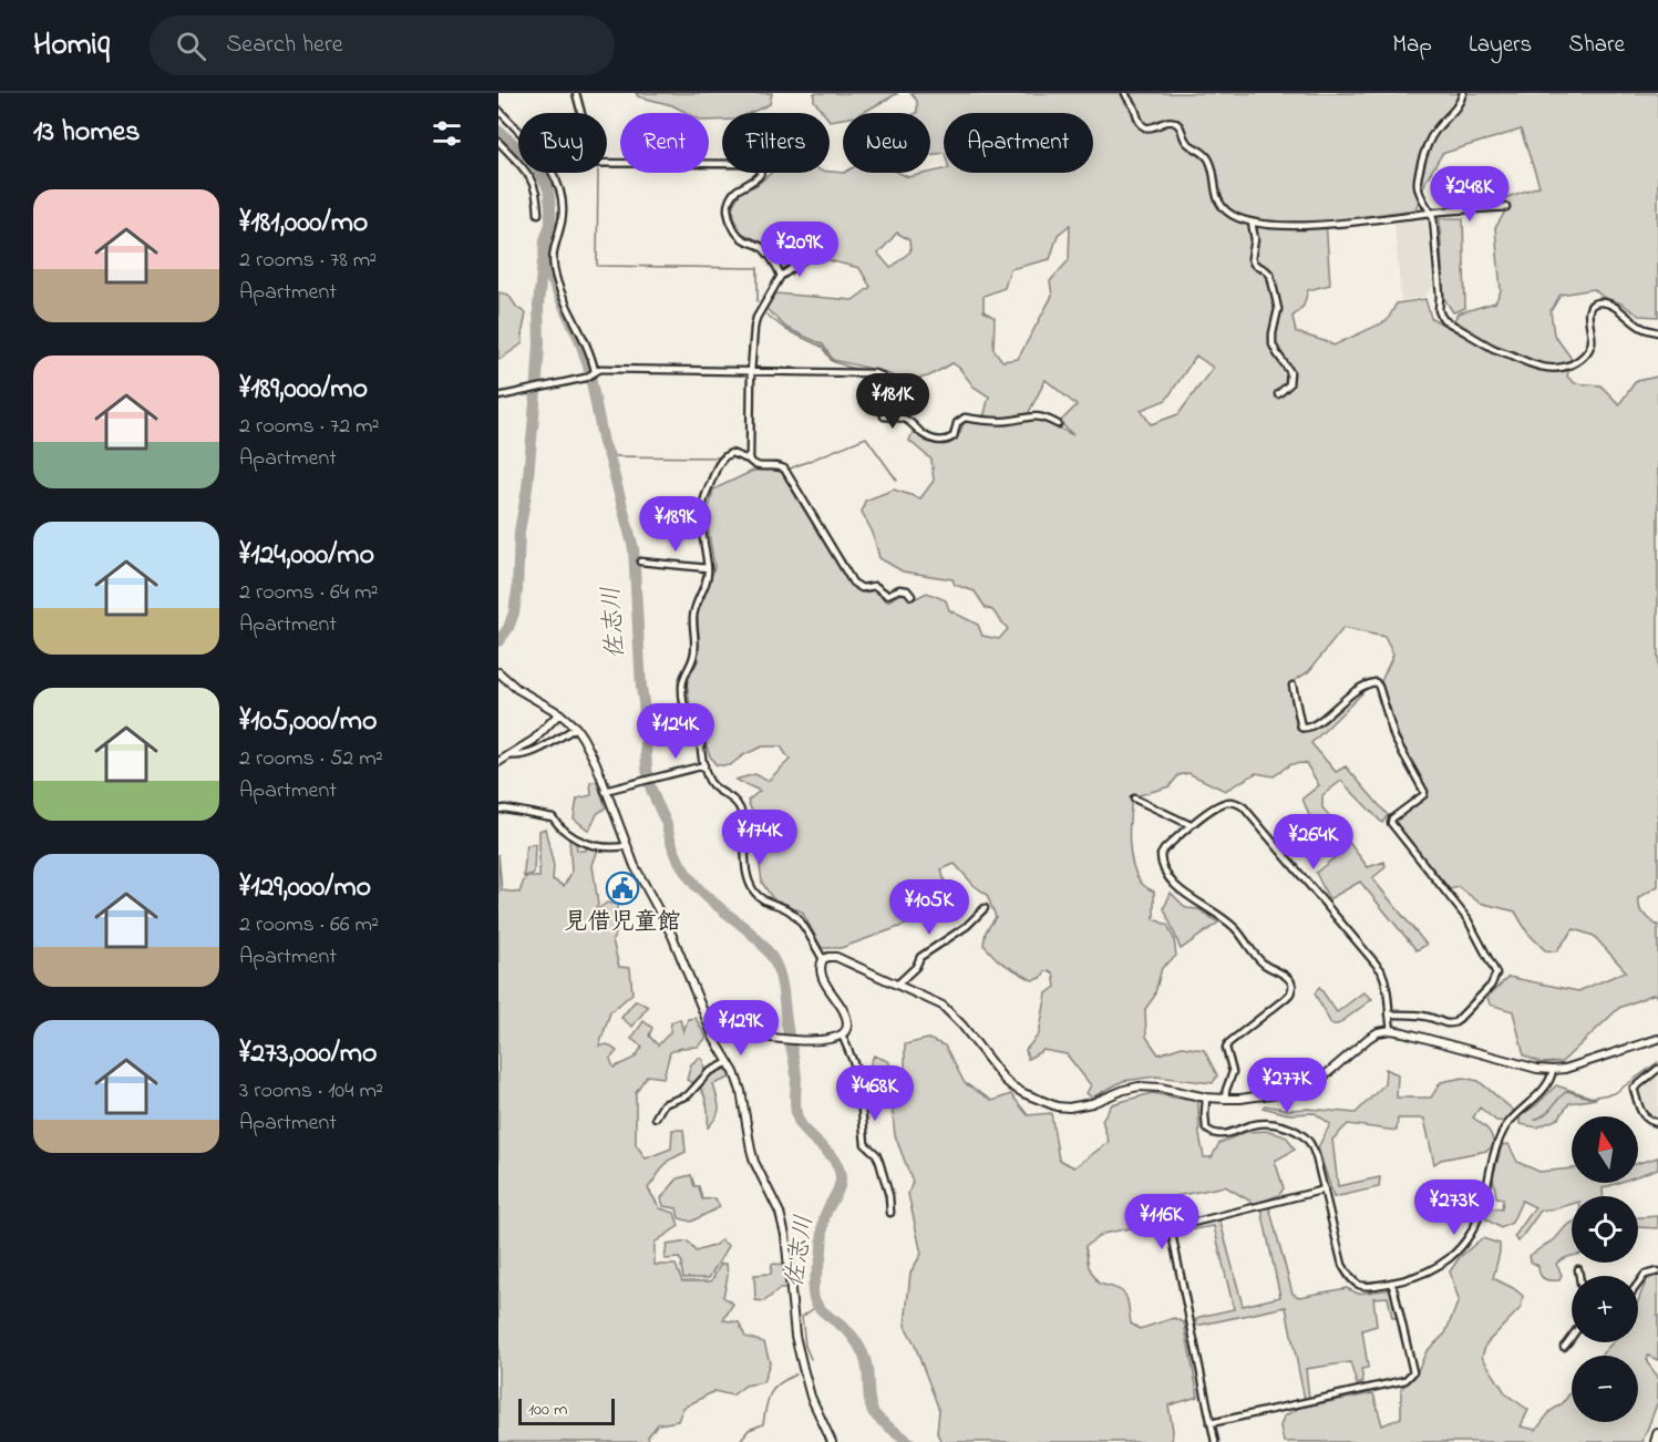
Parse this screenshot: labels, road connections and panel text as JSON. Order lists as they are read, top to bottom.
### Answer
{
  "water": ["佐志川"],
  "places": {
    "public building": ["見借児童館"]
  },
  "scale_bar": "100 m",
  "north": "top",
  "page": {
    "header": "Homiq",
    "search": "Search here",
    "nav": ["Map", "Layers", "Share"],
    "heading": "13 homes",
    "chip": [
      "Buy",
      "Rent",
      "Filters",
      "New",
      "Apartment"
    ],
    "price": [
      "¥248K",
      "¥209K",
      "¥181K",
      "¥189K",
      "¥124K",
      "¥174K",
      "¥264K",
      "¥105K",
      "¥129K",
      "¥277K",
      "¥468K",
      "¥273K",
      "¥116K"
    ],
    "list": [
      {
        "name": "¥181,000/mo",
        "note": "2 rooms · 78 m² · Apartment"
      },
      {
        "name": "¥189,000/mo",
        "note": "2 rooms · 72 m² · Apartment"
      },
      {
        "name": "¥124,000/mo",
        "note": "2 rooms · 64 m² · Apartment"
      },
      {
        "name": "¥105,000/mo",
        "note": "2 rooms · 52 m² · Apartment"
      },
      {
        "name": "¥129,000/mo",
        "note": "2 rooms · 66 m² · Apartment"
      },
      {
        "name": "¥273,000/mo",
        "note": "3 rooms · 104 m² · Apartment"
      }
    ],
    "map_buttons": ["+", "−"],
    "scale": "100 m"
  }
}
